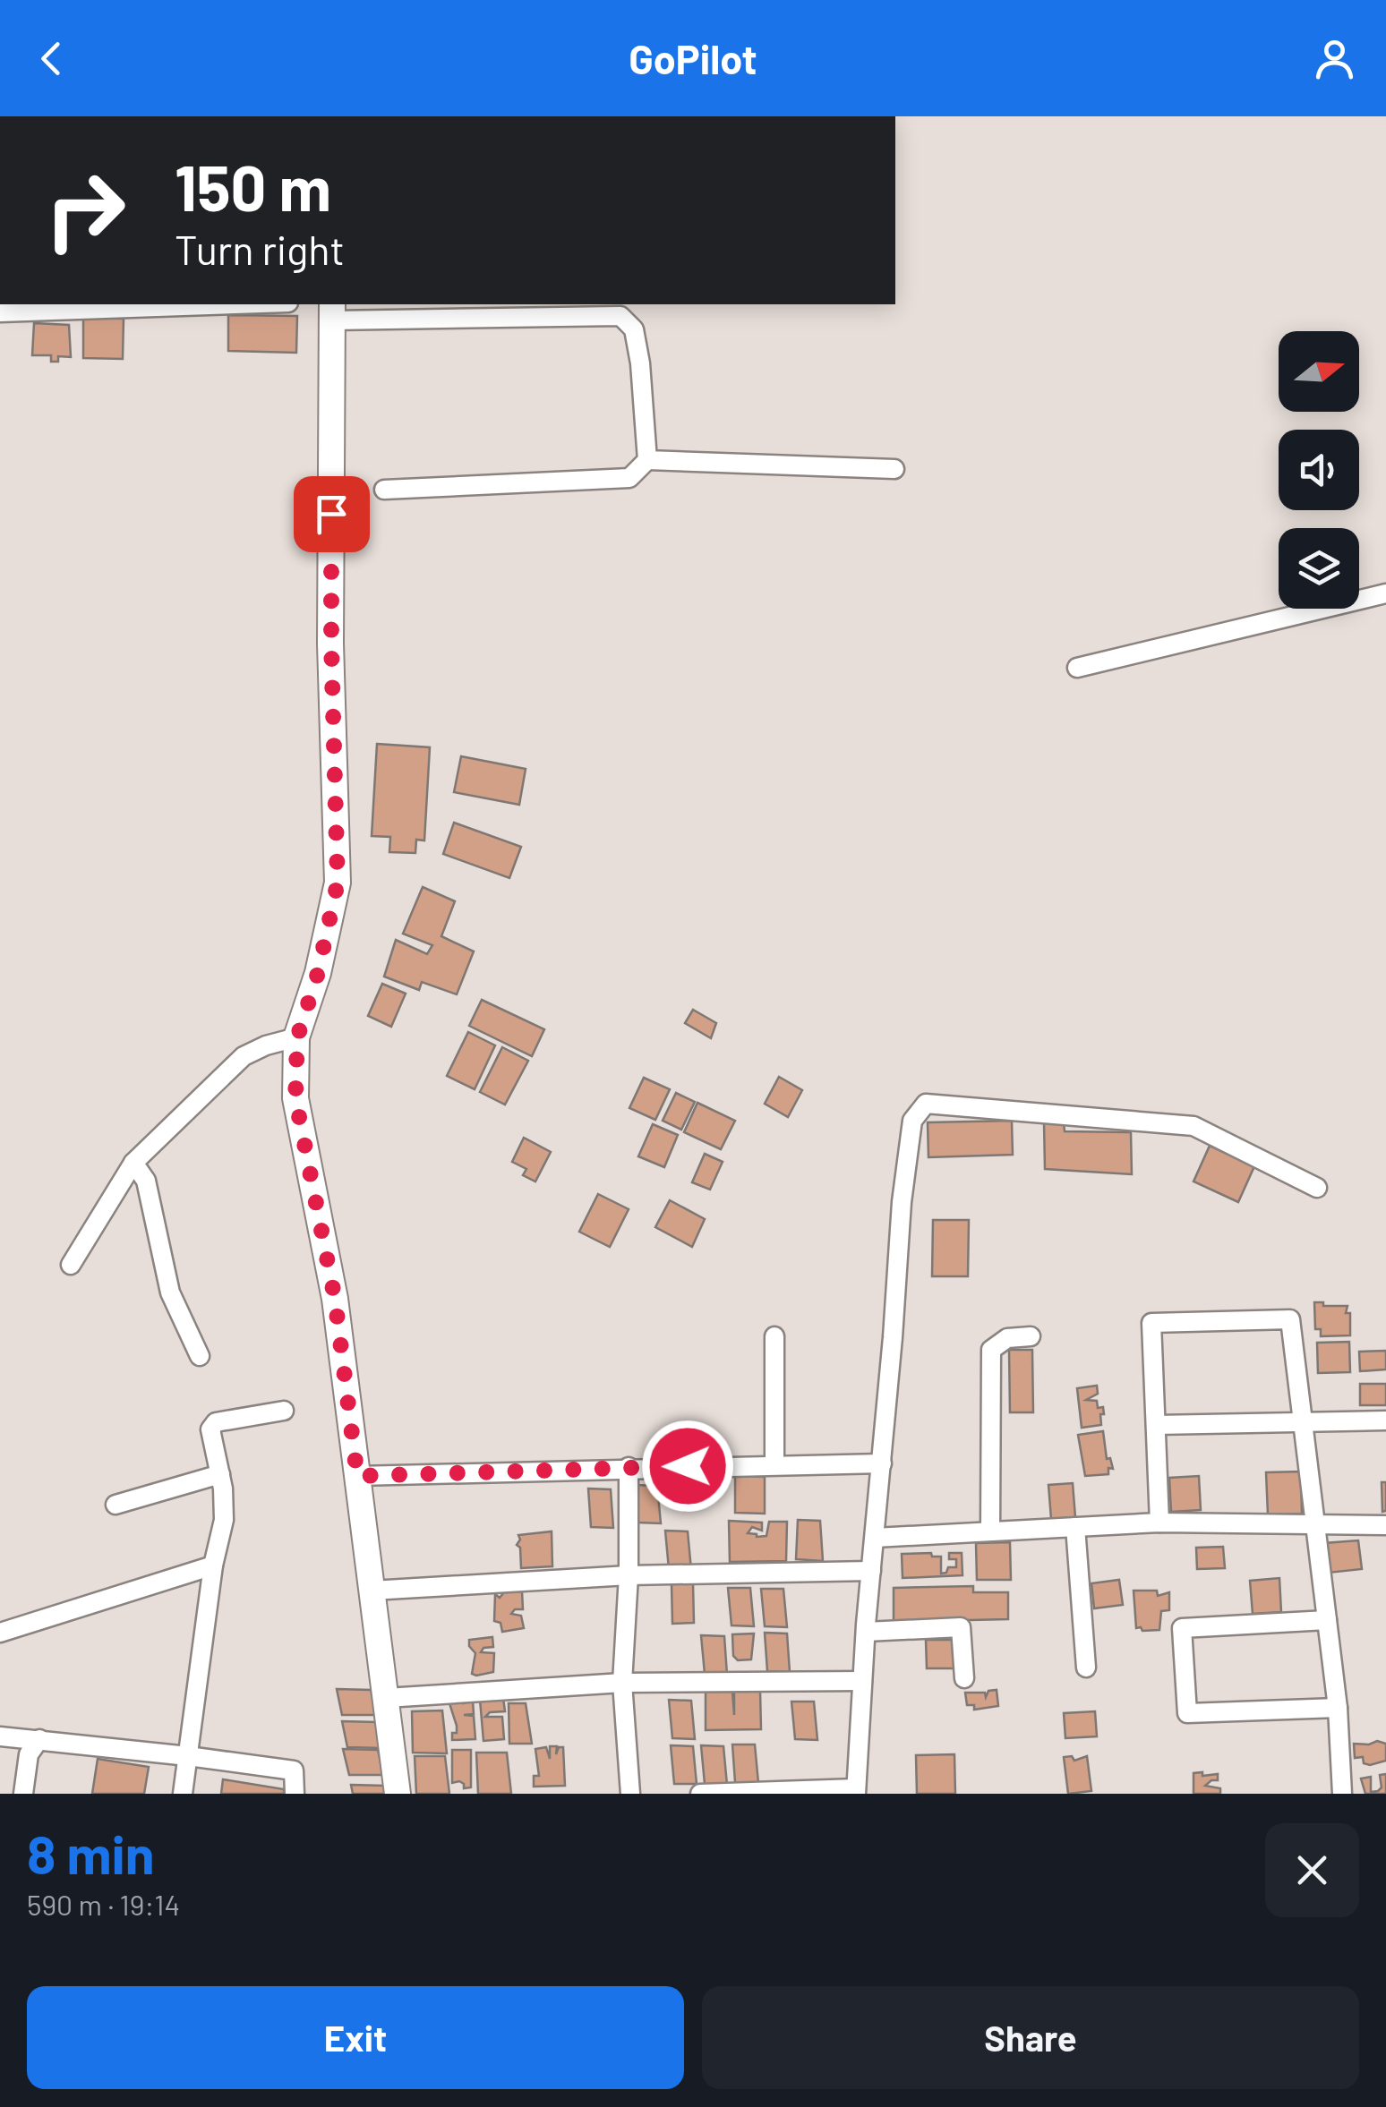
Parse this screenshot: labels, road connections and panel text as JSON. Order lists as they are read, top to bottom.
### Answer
{
  "north": "right",
  "page": {
    "header": "GoPilot",
    "turn": ["150 m", "Turn right"],
    "heading": ["8 min", "590 m · 19:14"],
    "buttons": ["Exit", "Share"]
  }
}
